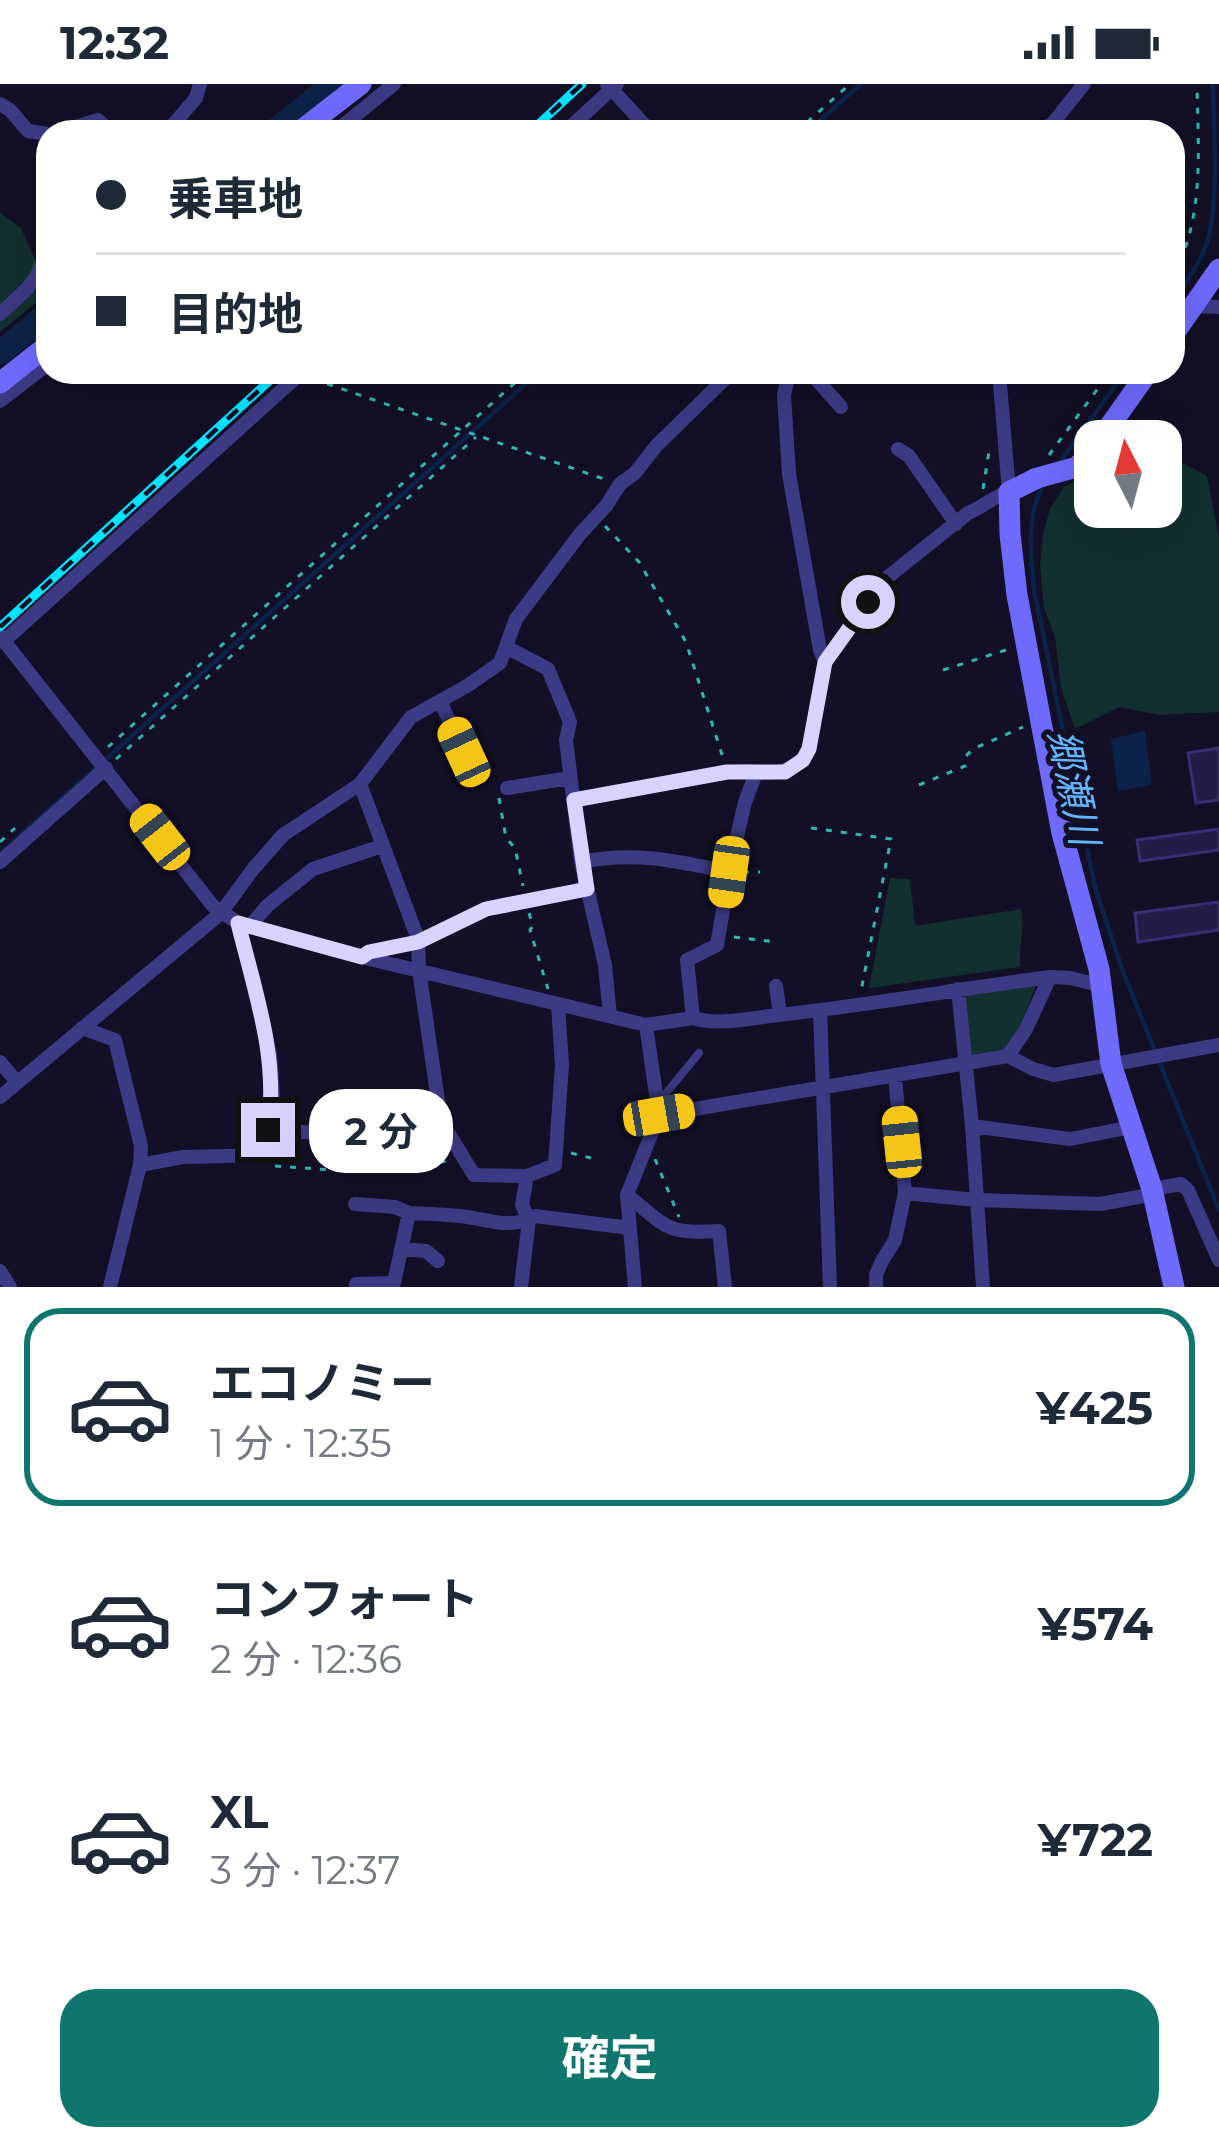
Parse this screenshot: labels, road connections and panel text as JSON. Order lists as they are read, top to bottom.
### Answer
{
  "water": ["郷瀬川"],
  "north": "top",
  "page": {
    "status": "12:32",
    "banner": ["乗車地", "目的地"],
    "bubble": "2 分",
    "list": [
      {
        "name": "エコノミー",
        "note": "1 分 · 12:35",
        "value": "¥425"
      },
      {
        "name": "コンフォート",
        "note": "2 分 · 12:36",
        "value": "¥574"
      },
      {
        "name": "XL",
        "note": "3 分 · 12:37",
        "value": "¥722"
      }
    ],
    "buttons": "確定"
  }
}
